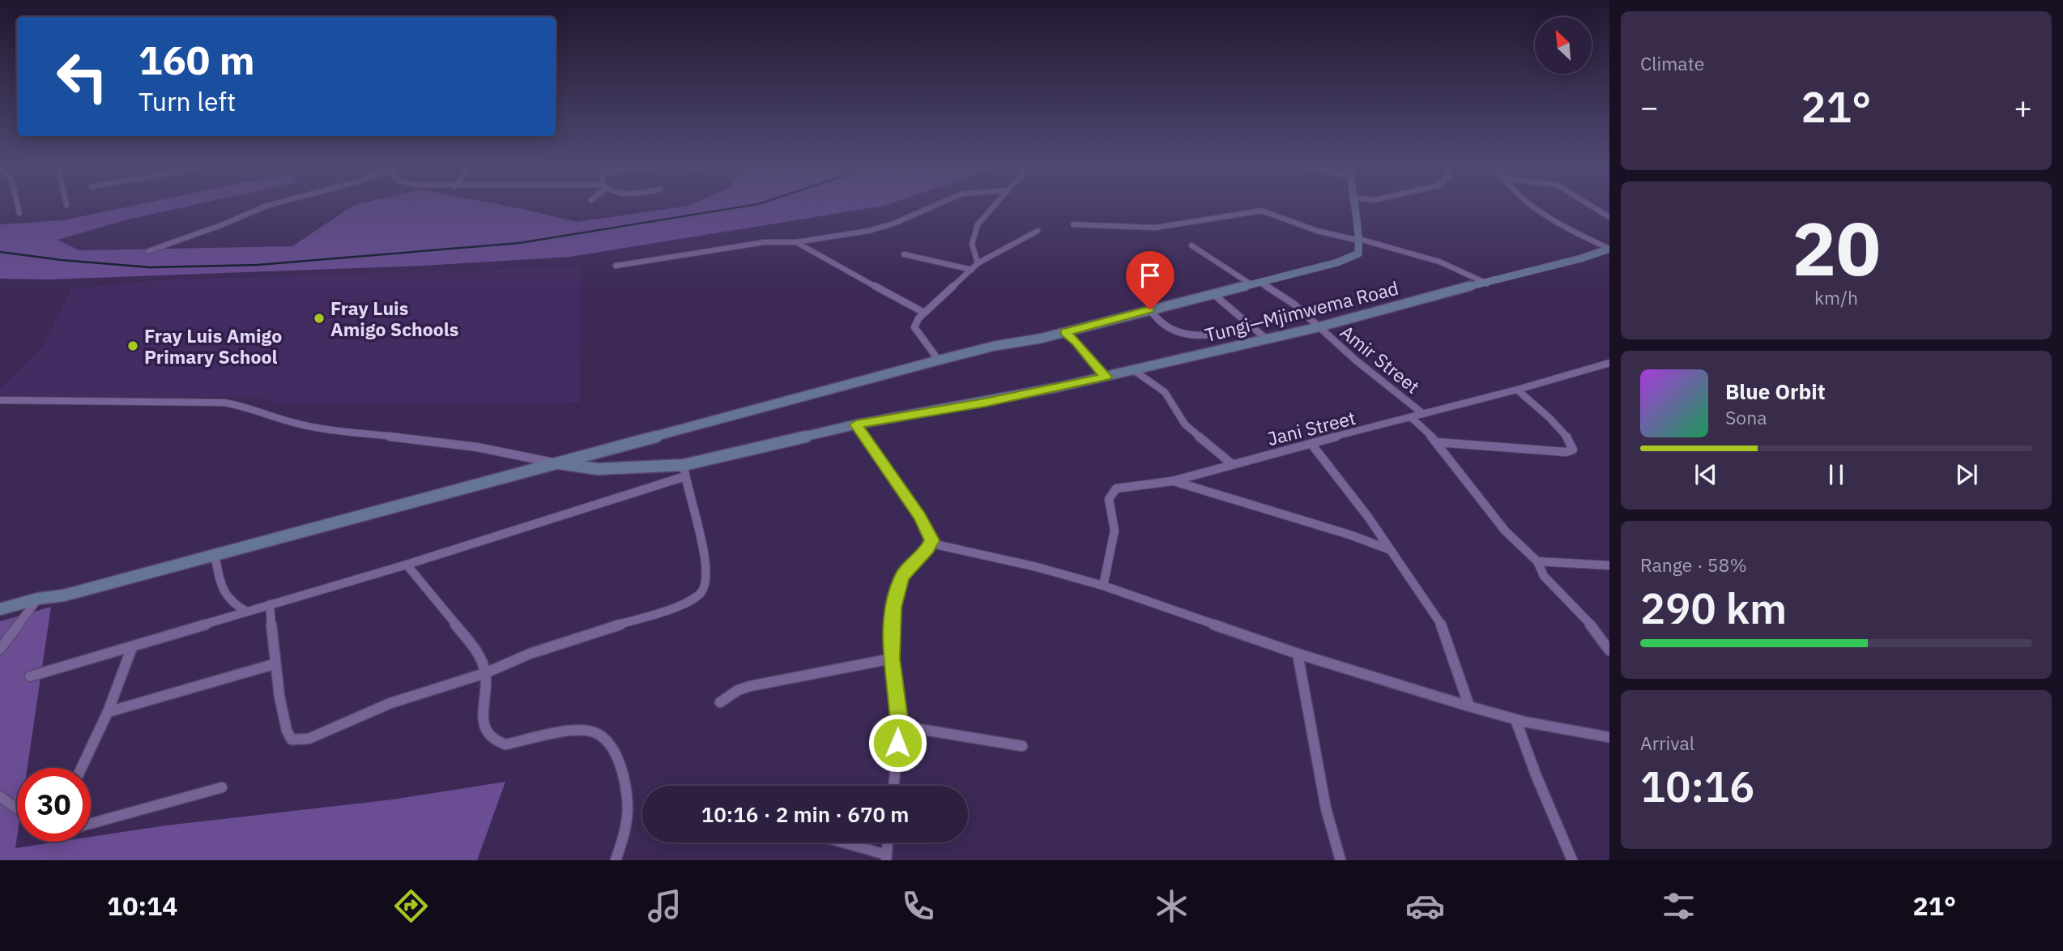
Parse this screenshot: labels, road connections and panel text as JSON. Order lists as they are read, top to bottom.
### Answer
{
  "streets": {
    "street": ["Tungi—Mjimwema Road", "Amir Street", "Jani Street"]
  },
  "crossings": [
    ["Tungi—Mjimwema Road", "Amir Street"],
    ["Amir Street", "Jani Street"]
  ],
  "places": ["Fray Luis Amigo Schools", "Fray Luis Amigo Primary School"],
  "north": "top left",
  "page": {
    "tile": [
      "Climate",
      ["20", "km/h"],
      ["Range · 58%", "290 km"],
      ["Arrival", "10:16"]
    ],
    "turn": ["160 m", "Turn left"],
    "heat": ["−", "21°", "+"],
    "song": ["Blue Orbit", "Sona"],
    "limit": "30",
    "trip": "10:16 · 2 min · 670 m",
    "tabs": ["10:14", "21°"]
  }
}
